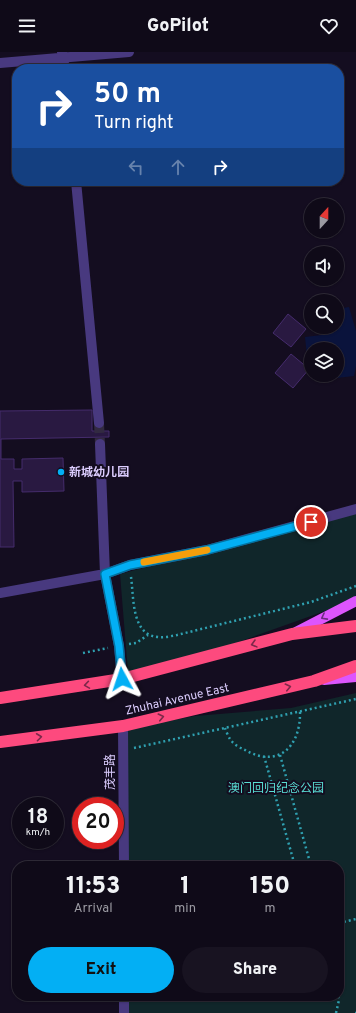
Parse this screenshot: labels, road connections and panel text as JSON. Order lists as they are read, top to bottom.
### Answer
{
  "streets": {
    "highway": ["Zhuhai Avenue East"],
    "street": ["茂丰路"]
  },
  "crossings": [
    ["Zhuhai Avenue East", "茂丰路"]
  ],
  "parks": ["澳门回归纪念公园"],
  "places": ["新城幼儿园"],
  "north": "top",
  "page": {
    "header": "GoPilot",
    "turn": ["50 m", "Turn right"],
    "speed": "18 km/h",
    "limit": "20",
    "eta": [
      "11:53",
      "Arrival",
      "1",
      "min",
      "150",
      "m"
    ],
    "buttons": ["Exit", "Share"]
  }
}
